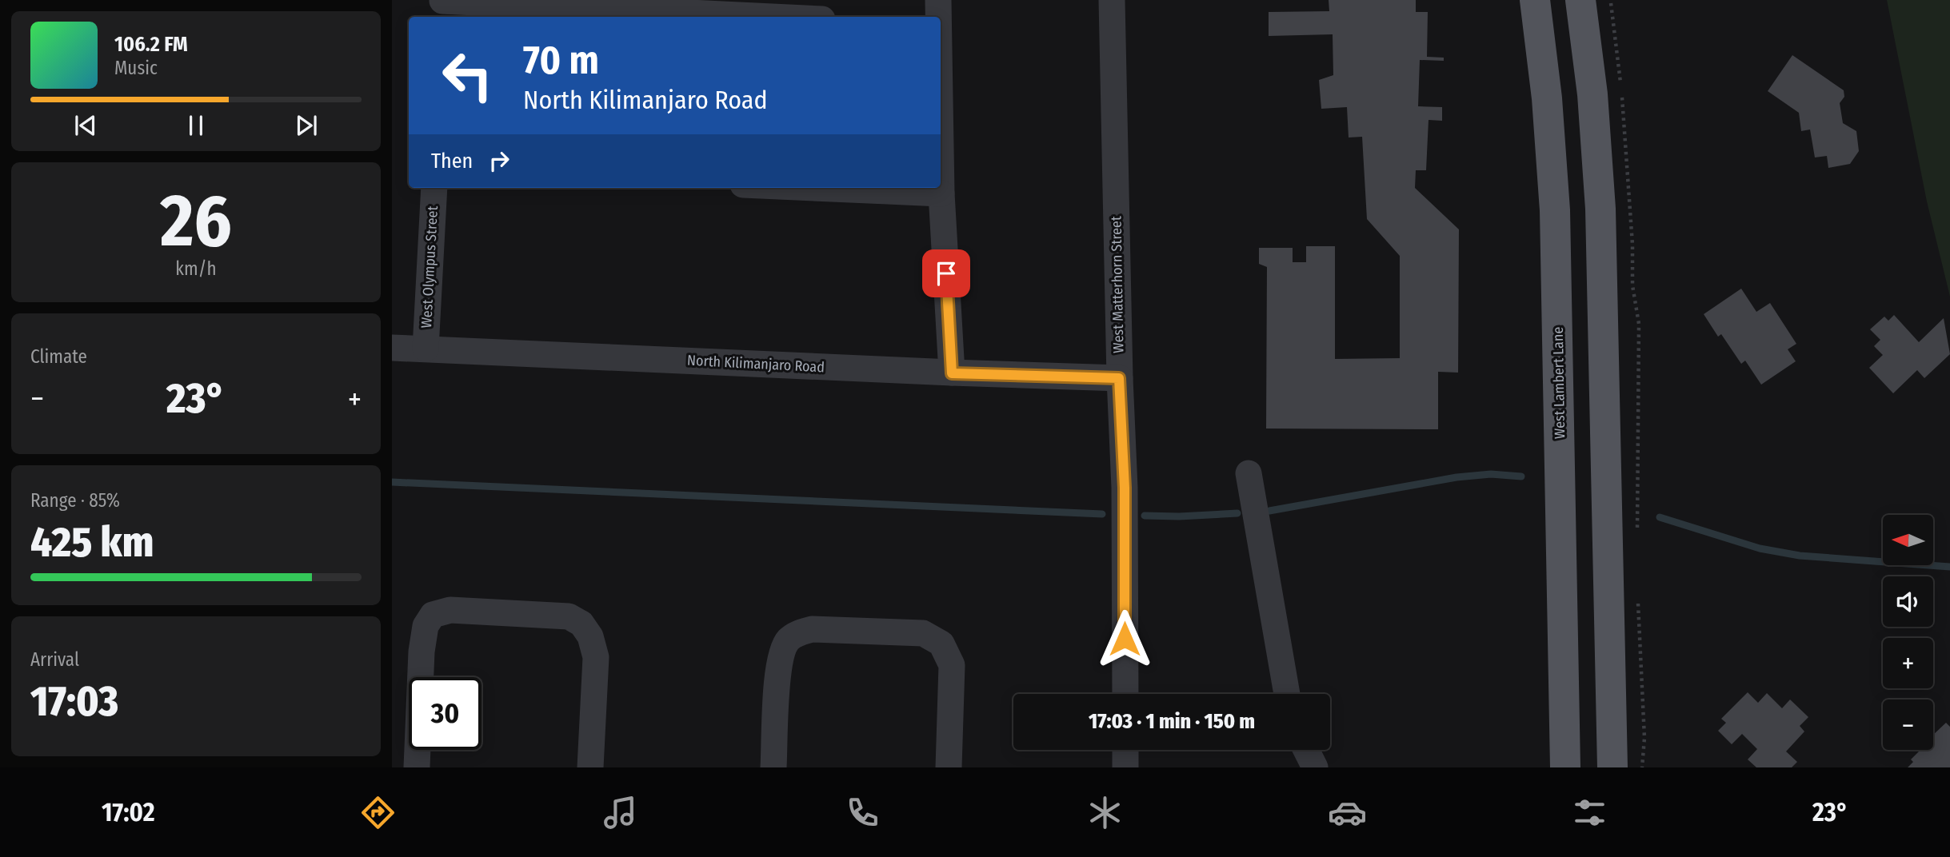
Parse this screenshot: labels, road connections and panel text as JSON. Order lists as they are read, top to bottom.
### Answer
{
  "streets": {
    "main road": ["West Lambert Lane"],
    "street": ["West Olympus Street", "West Matterhorn Street", "North Kilimanjaro Road"]
  },
  "crossings": [
    ["West Olympus Street", "North Kilimanjaro Road"],
    ["West Matterhorn Street", "North Kilimanjaro Road"]
  ],
  "north": "left",
  "page": {
    "turn": ["70 m", "North Kilimanjaro Road"],
    "song": ["106.2 FM", "Music"],
    "then": "Then",
    "tile": [
      ["26", "km/h"],
      "Climate",
      ["Range · 85%", "425 km"],
      ["Arrival", "17:03"]
    ],
    "heat": ["−", "23°", "+"],
    "map_buttons": ["+", "−"],
    "limit": "30",
    "trip": "17:03 · 1 min · 150 m",
    "tabs": ["17:02", "23°"]
  }
}
